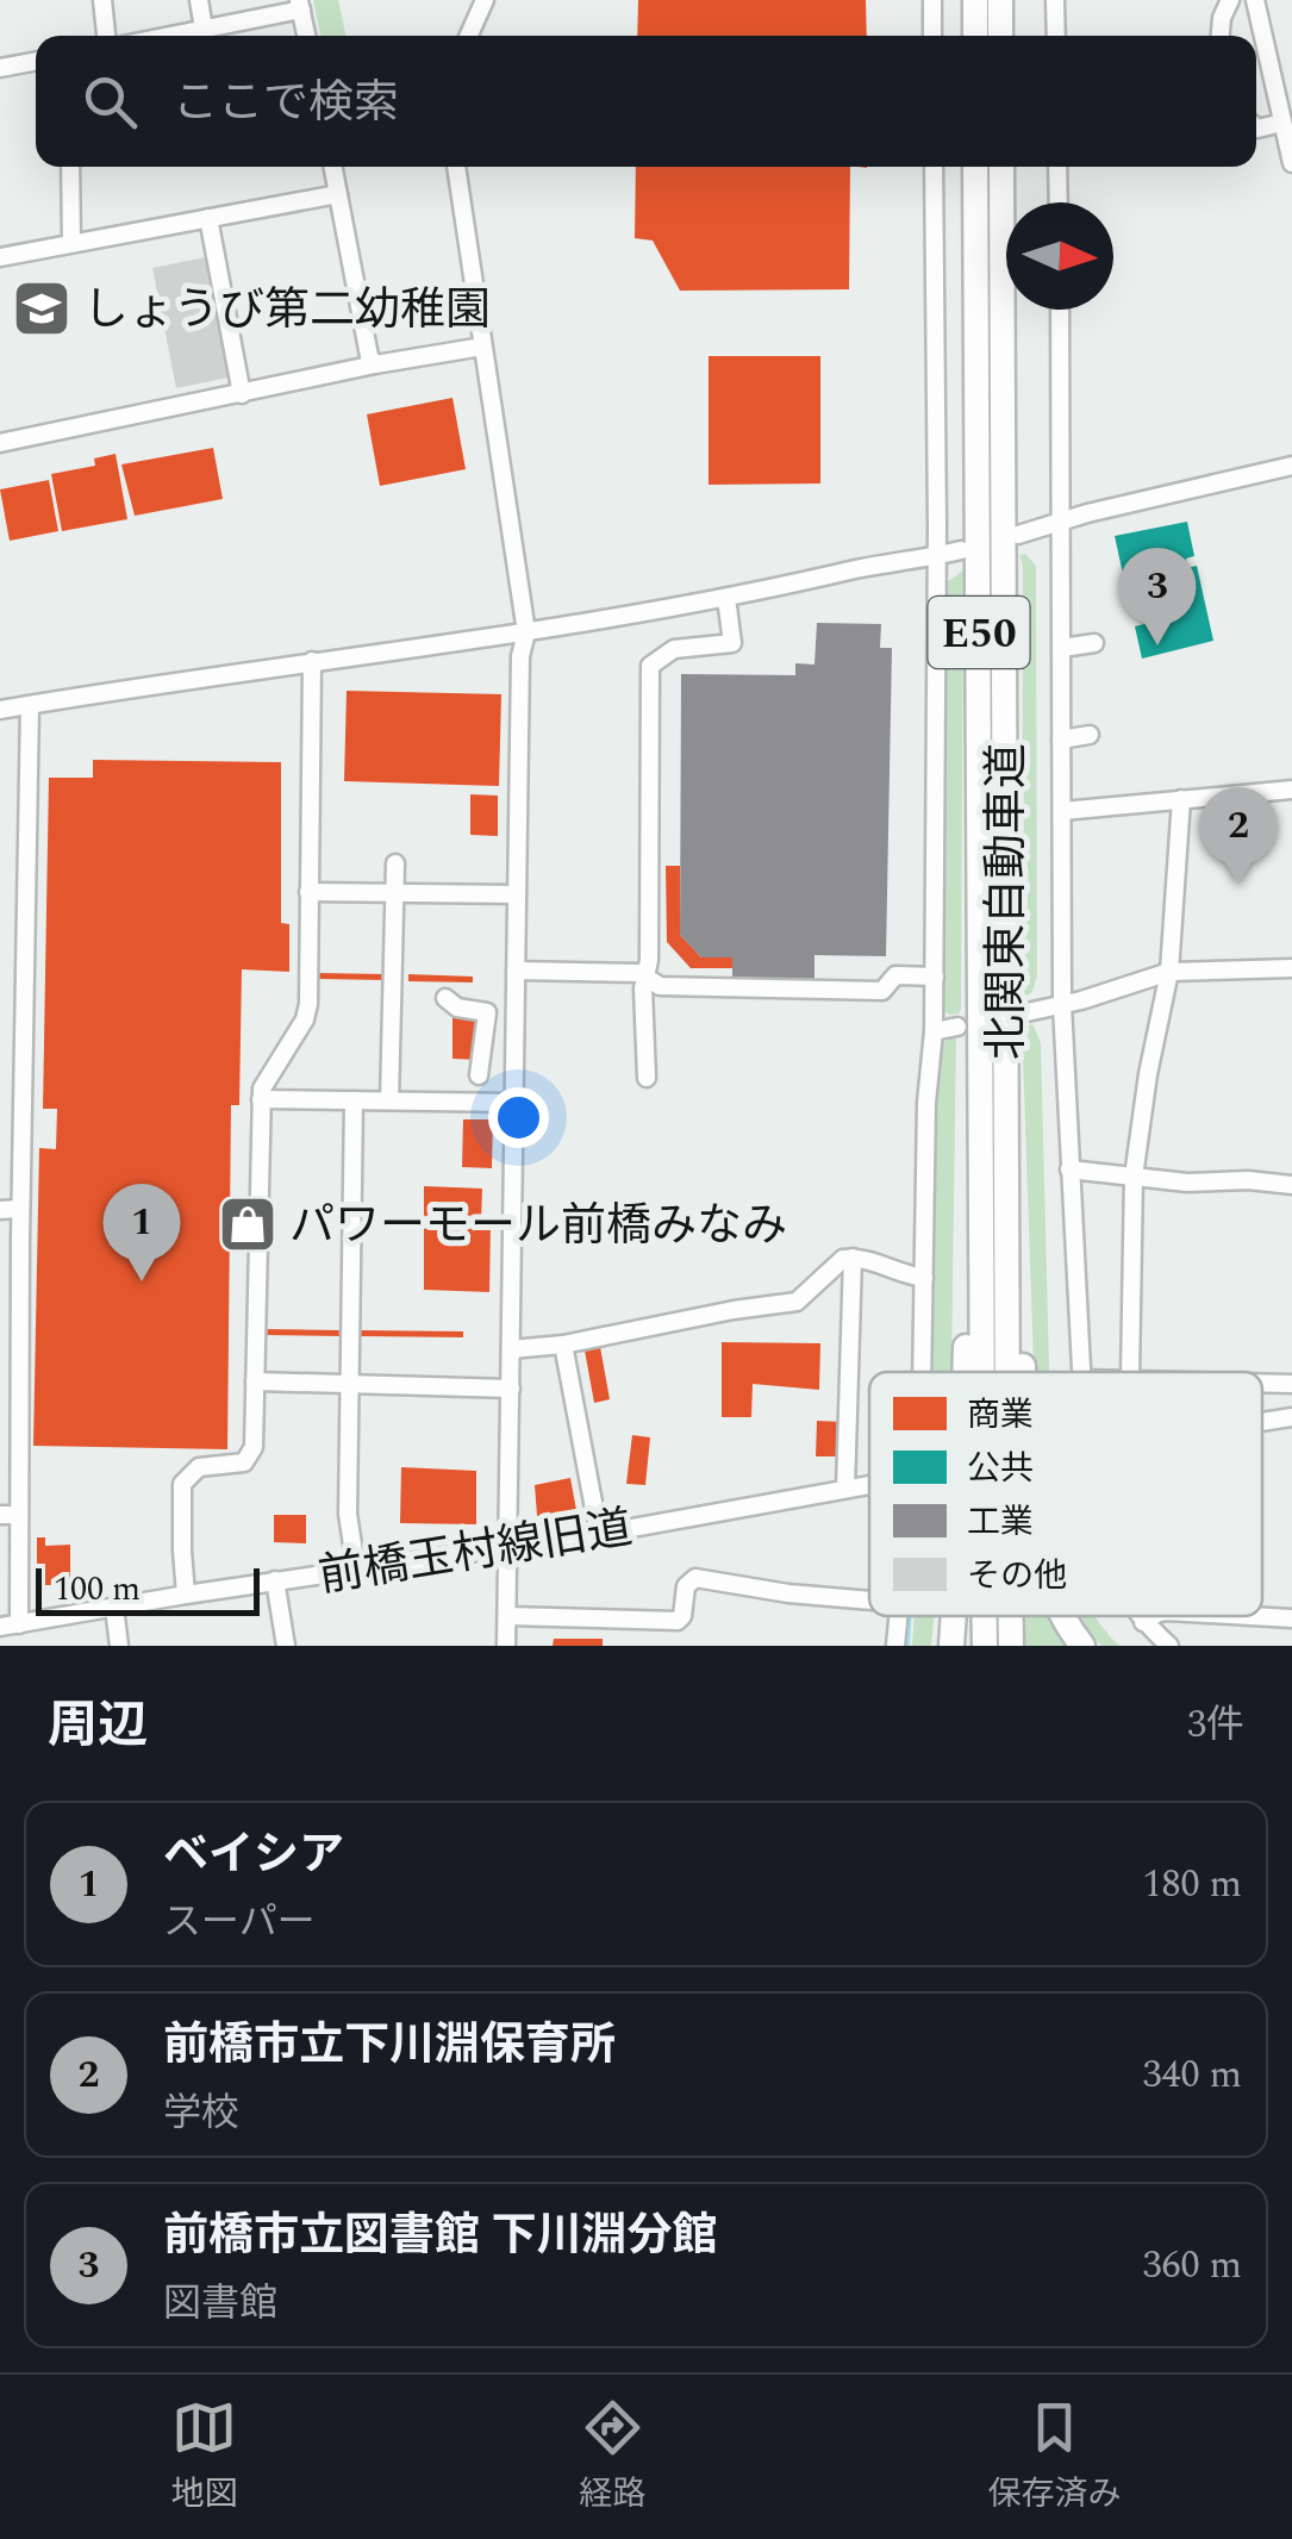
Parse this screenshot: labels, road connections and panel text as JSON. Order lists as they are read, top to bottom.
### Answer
{
  "streets": {
    "highway": ["E50", "北関東自動車道"],
    "street": ["前橋玉村線旧道"]
  },
  "places": {
    "school or university": ["しょうび第二幼稚園"],
    "shop": ["パワーモール前橋みなみ"]
  },
  "legend": [
    "商業",
    "公共",
    "工業",
    "その他"
  ],
  "scale_bar": "100 m",
  "north": "right",
  "page": {
    "search": "ここで検索",
    "pins": ["3", "2", "1"],
    "scale": "100 m",
    "heading": ["周辺", "3件"],
    "list": [
      {
        "mark": "1",
        "name": "ベイシア",
        "note": "スーパー",
        "value": "180 m"
      },
      {
        "mark": "2",
        "name": "前橋市立下川淵保育所",
        "note": "学校",
        "value": "340 m"
      },
      {
        "mark": "3",
        "name": "前橋市立図書館 下川淵分館",
        "note": "図書館",
        "value": "360 m"
      }
    ],
    "nav": ["地図", "経路", "保存済み"]
  }
}
